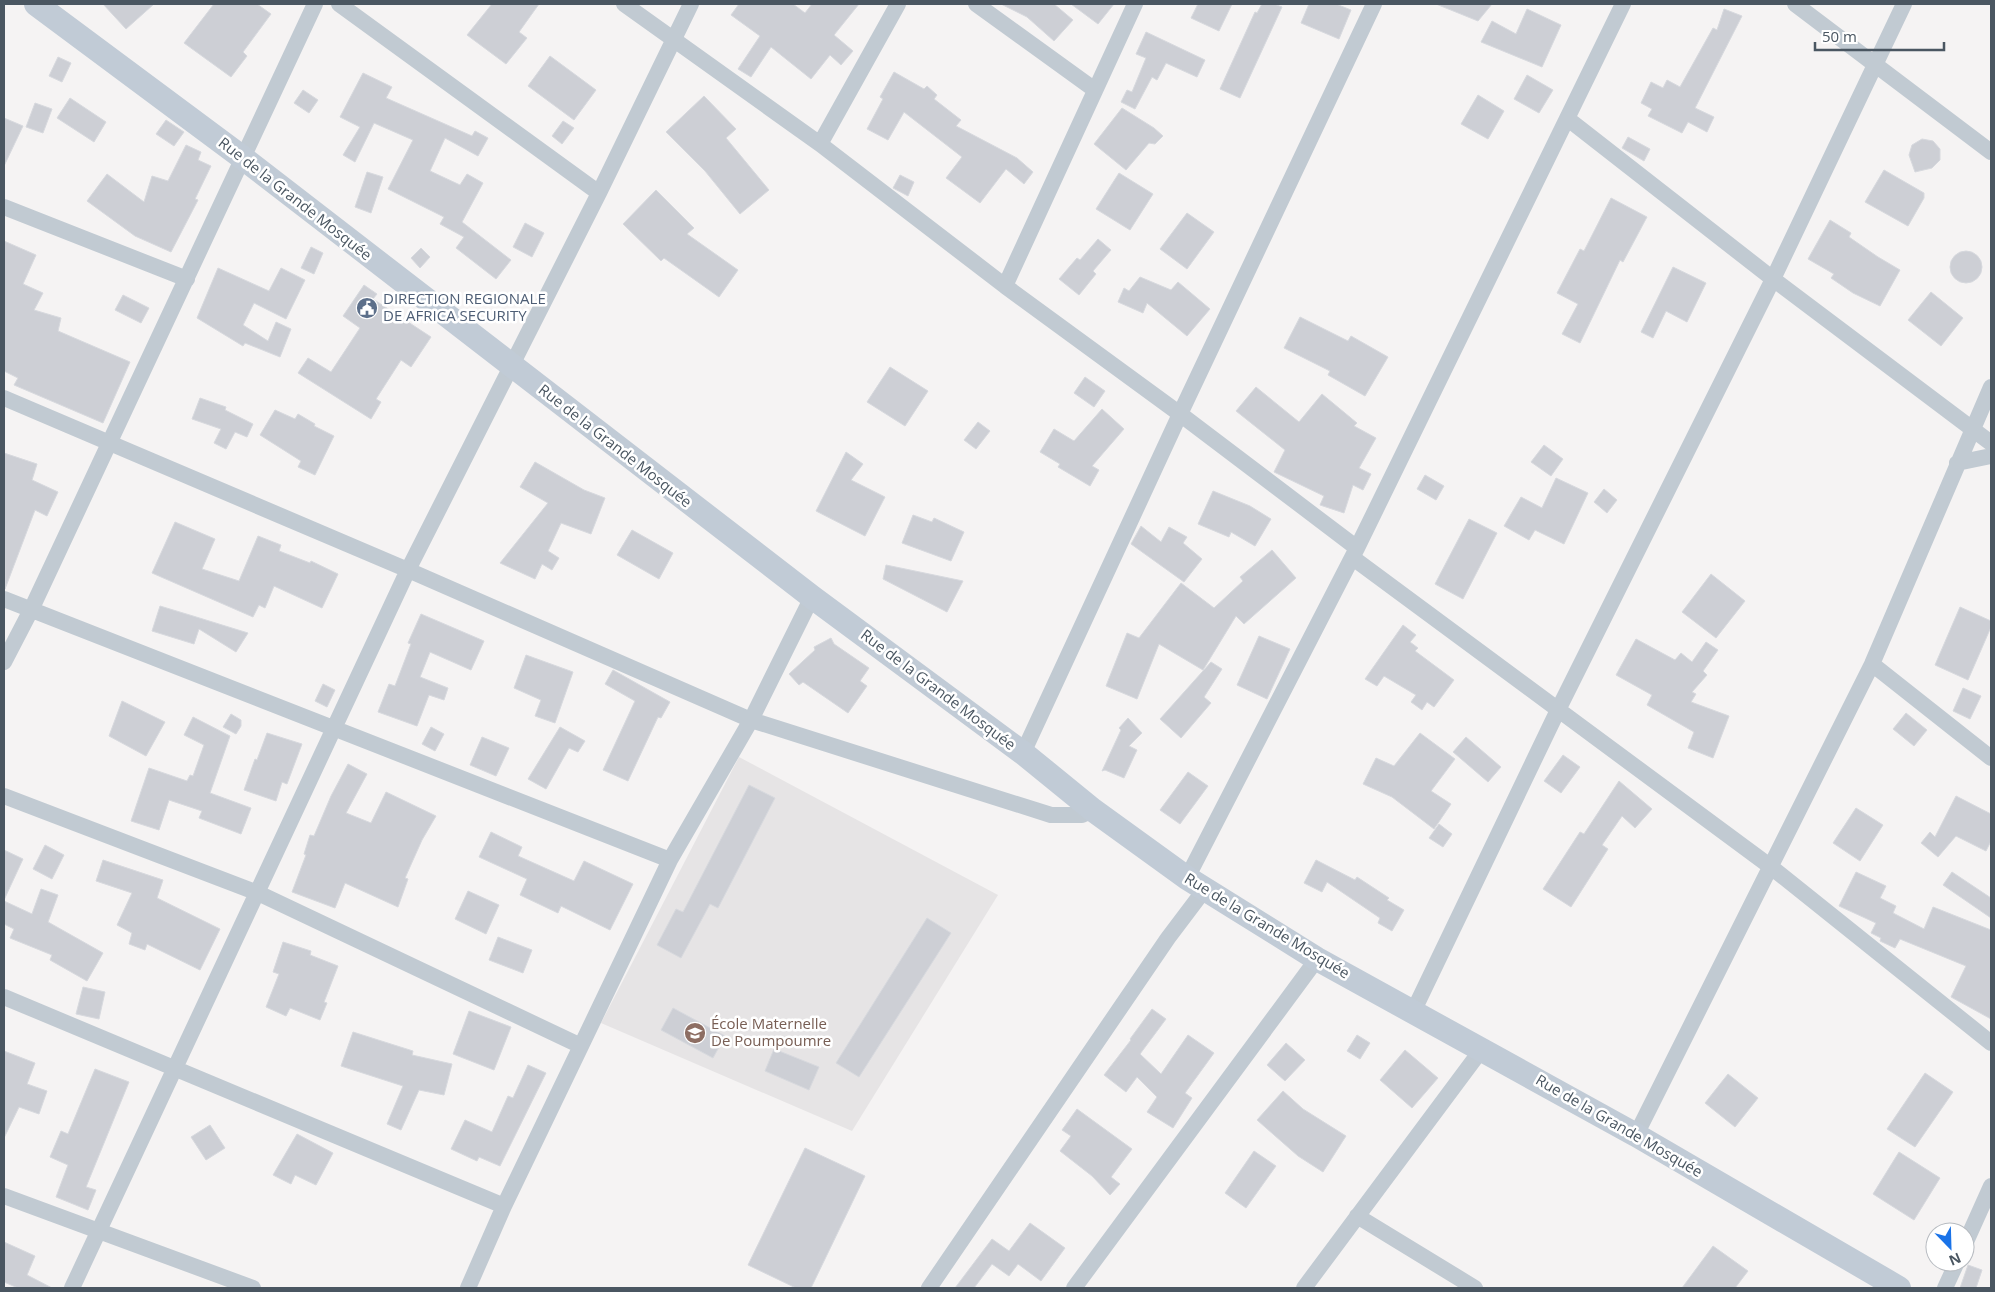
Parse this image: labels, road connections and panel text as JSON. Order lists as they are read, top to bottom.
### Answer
{
  "streets": {
    "street": ["Rue de la Grande Mosquée"]
  },
  "places": {
    "public building": ["DIRECTION REGIONALE DE AFRICA SECURITY"],
    "school or university": ["École Maternelle De Poumpoumre"]
  },
  "scale_bar": "50 m",
  "north": "bottom right"
}
